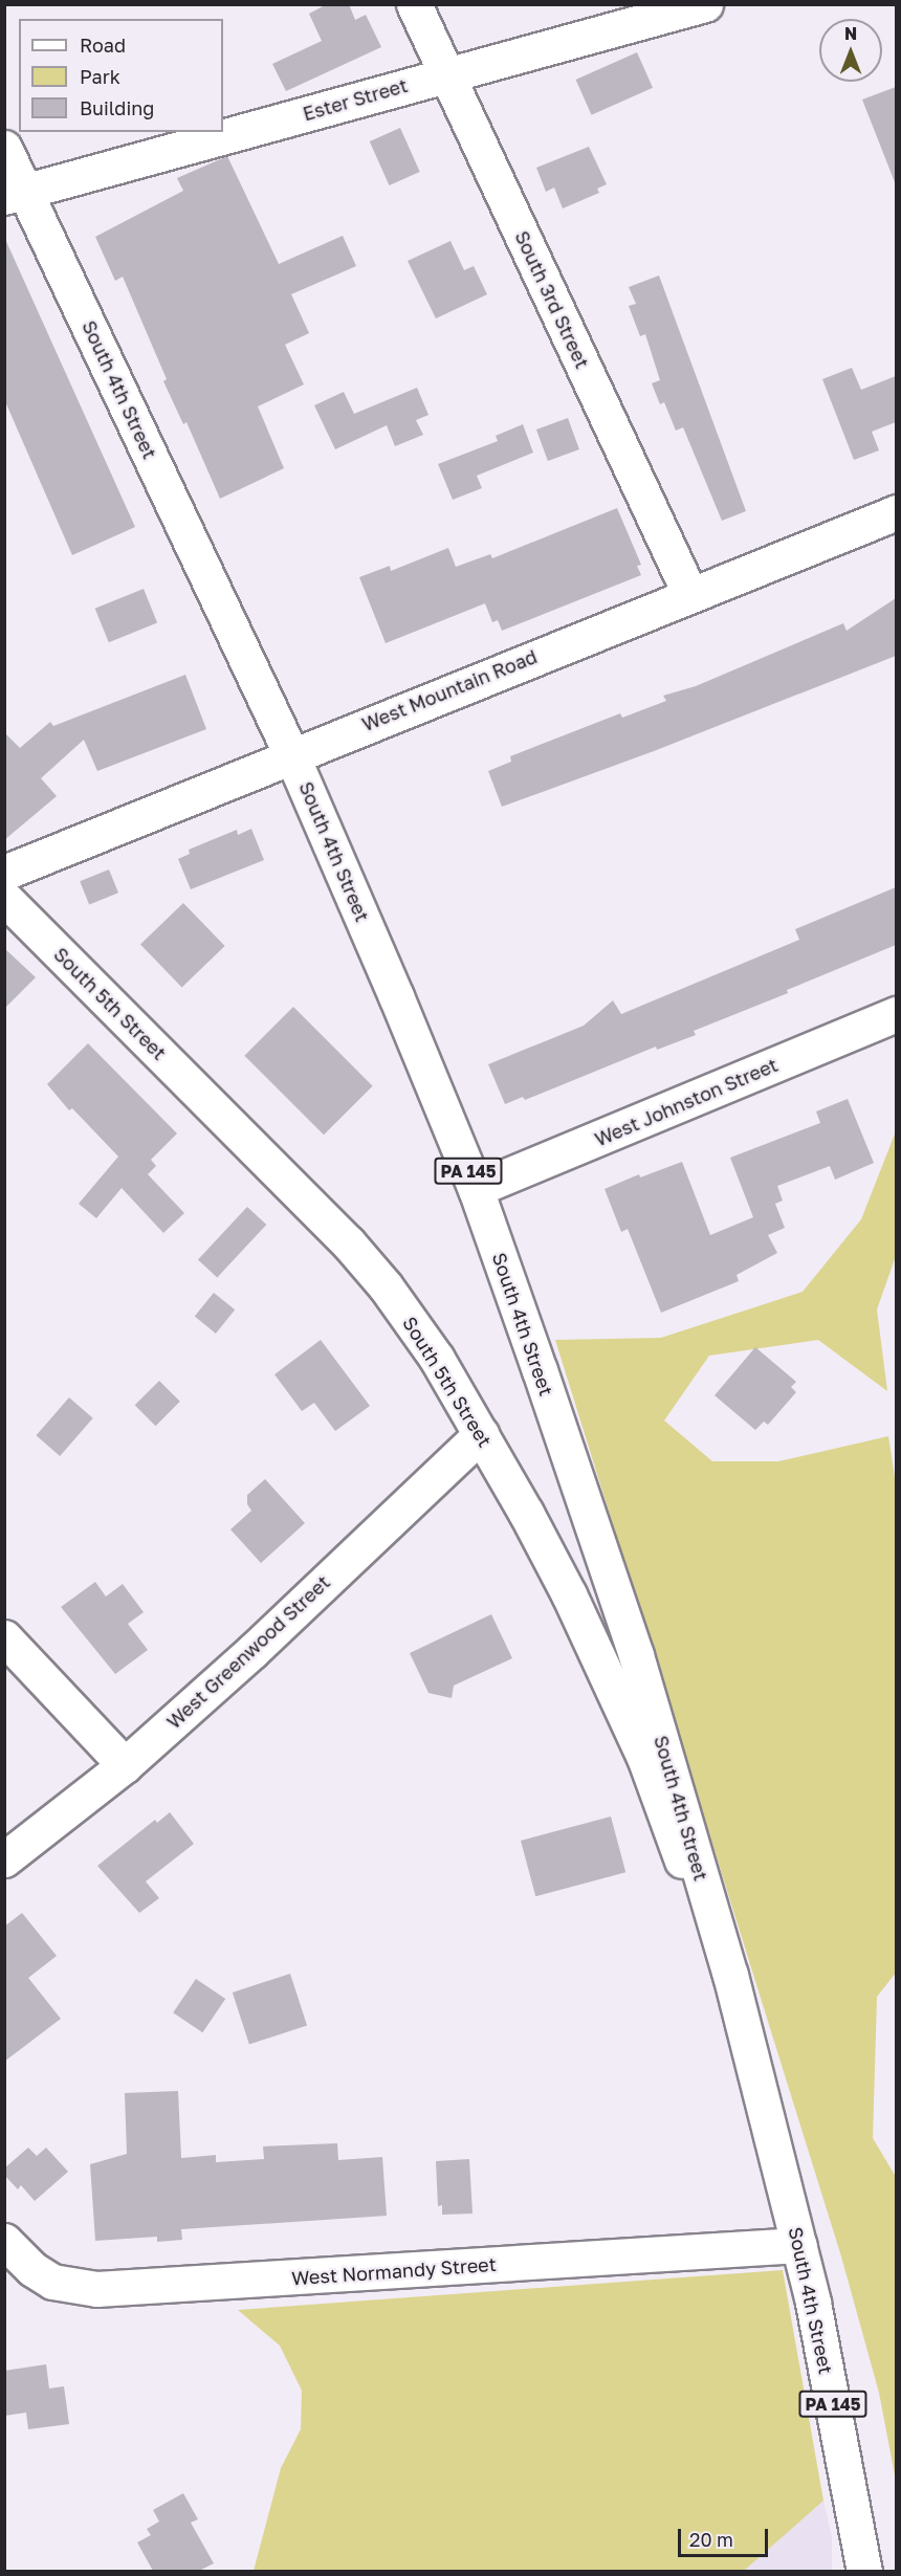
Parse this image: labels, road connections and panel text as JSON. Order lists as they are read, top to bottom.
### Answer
{
  "streets": {
    "street": [
      "Ester Street",
      "South 3rd Street",
      "South 4th Street",
      "West Mountain Road",
      "South 5th Street",
      "West Johnston Street",
      "PA 145",
      "West Greenwood Street",
      "West Normandy Street"
    ]
  },
  "crossings": [
    ["Ester Street", "South 3rd Street"],
    ["Ester Street", "South 4th Street"],
    ["South 3rd Street", "West Mountain Road"],
    ["South 4th Street", "West Mountain Road"],
    ["South 4th Street", "South 5th Street"],
    ["South 4th Street", "West Johnston Street"],
    ["South 4th Street", "West Normandy Street"],
    ["South 5th Street", "West Greenwood Street"]
  ],
  "legend": ["Road", "Park", "Building"],
  "scale_bar": "20 m",
  "north": "top"
}
